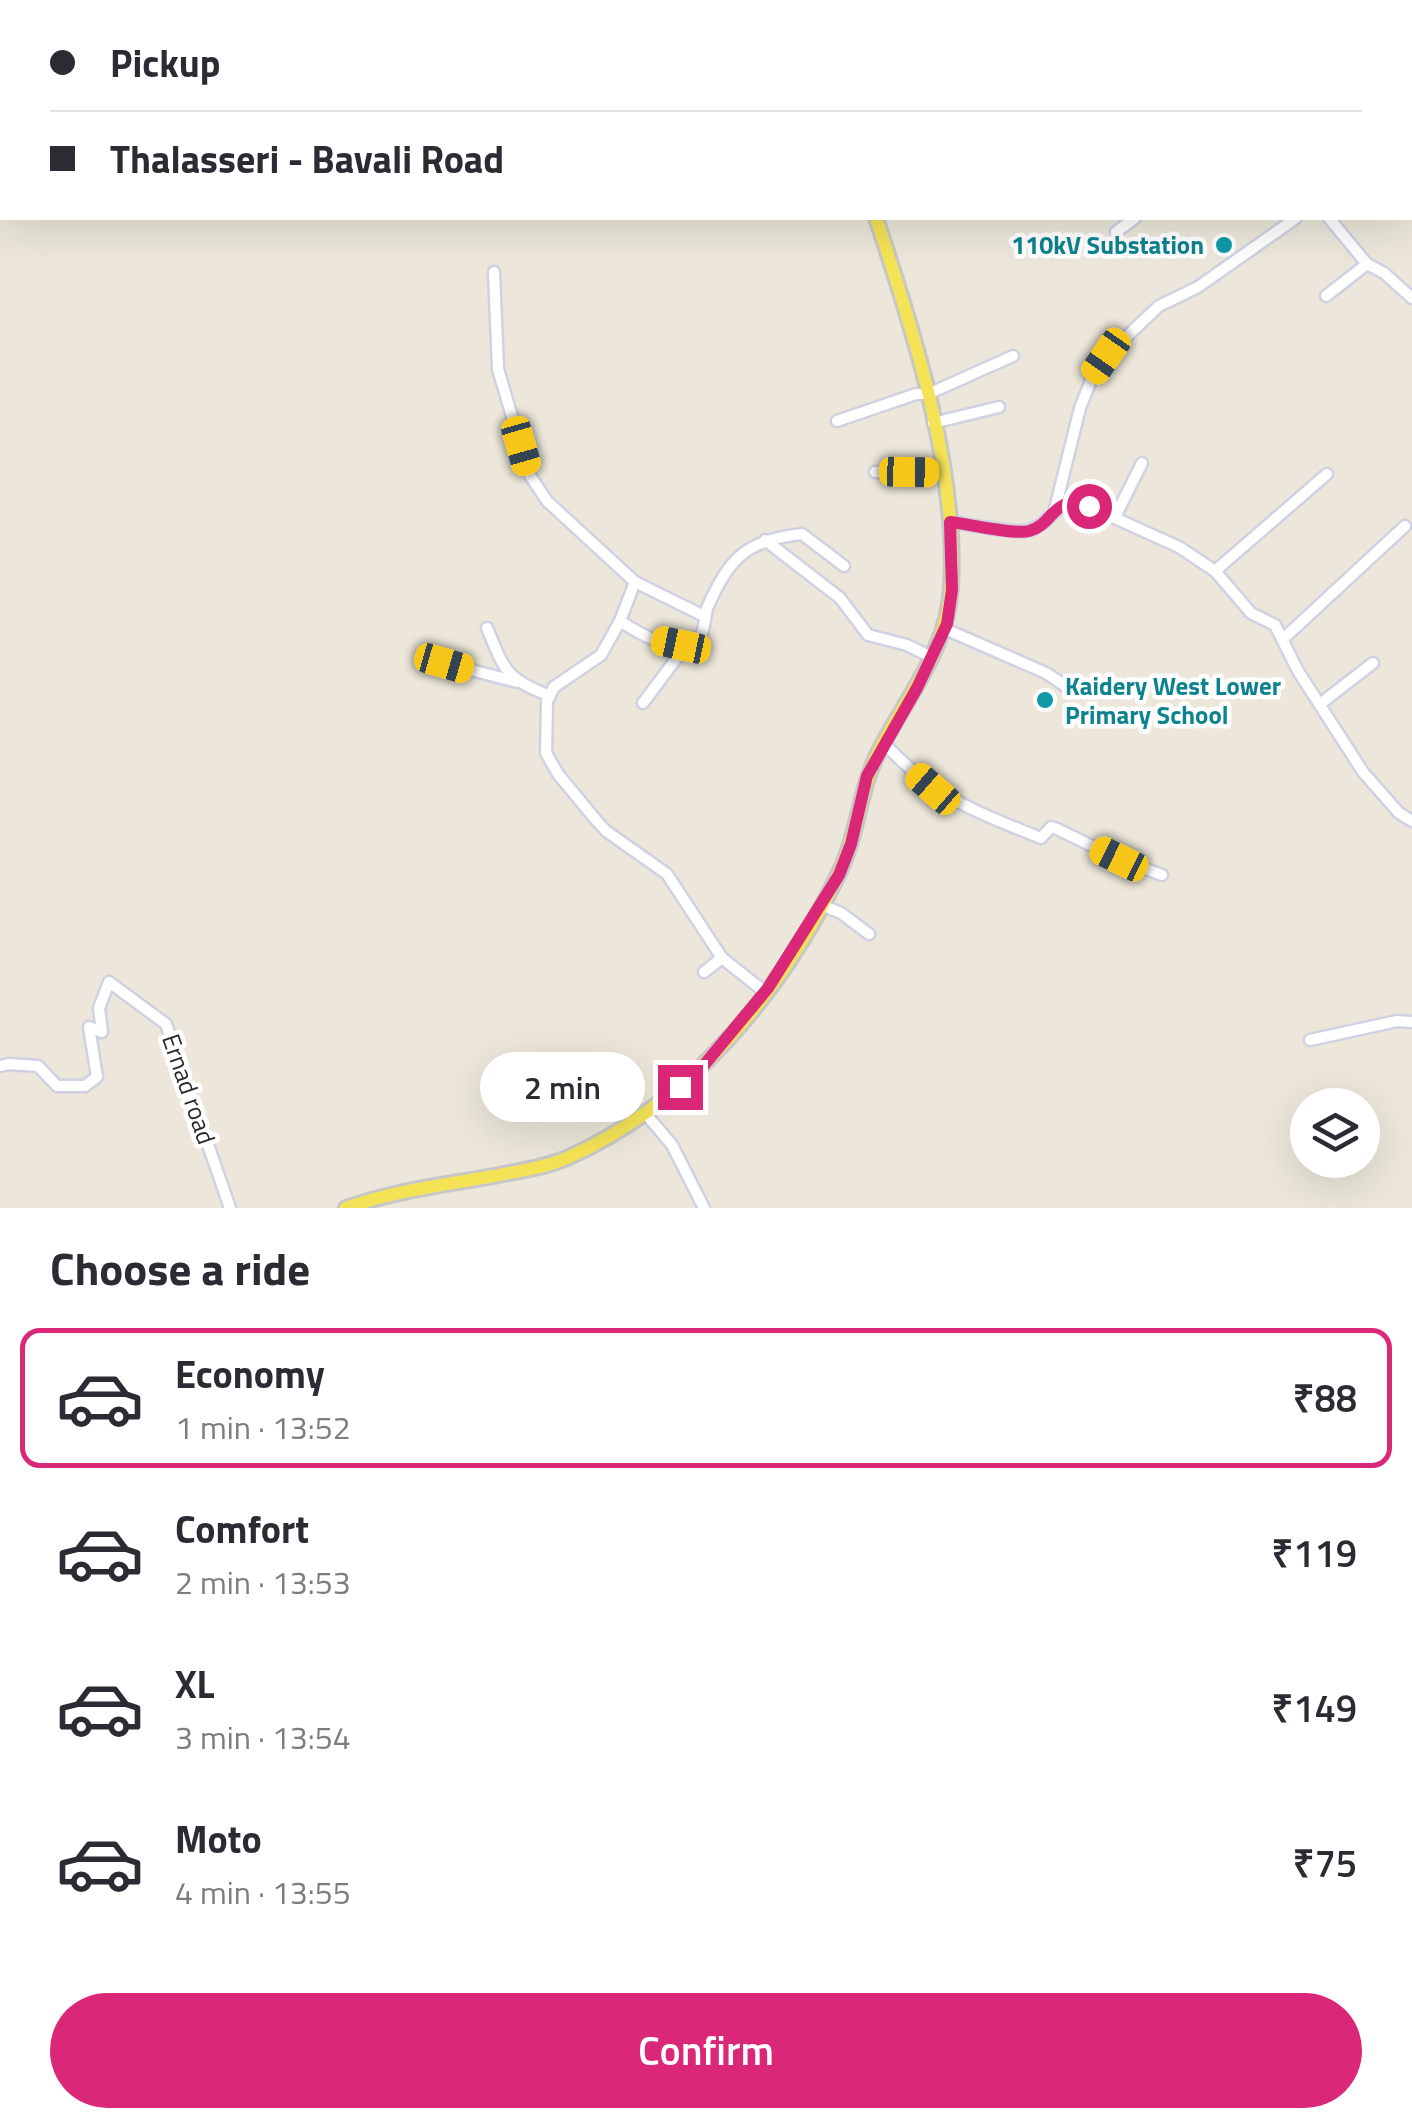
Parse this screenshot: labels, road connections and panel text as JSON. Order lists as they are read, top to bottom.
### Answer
{
  "streets": {
    "street": ["Ernad road"]
  },
  "places": ["110kV Substation", "Kaidery West Lower Primary School"],
  "page": {
    "banner": ["Pickup", "Thalasseri - Bavali Road"],
    "bubble": "2 min",
    "heading": "Choose a ride",
    "list": [
      {
        "name": "Economy",
        "note": "1 min · 13:52",
        "value": "₹88"
      },
      {
        "name": "Comfort",
        "note": "2 min · 13:53",
        "value": "₹119"
      },
      {
        "name": "XL",
        "note": "3 min · 13:54",
        "value": "₹149"
      },
      {
        "name": "Moto",
        "note": "4 min · 13:55",
        "value": "₹75"
      }
    ],
    "buttons": "Confirm"
  }
}
